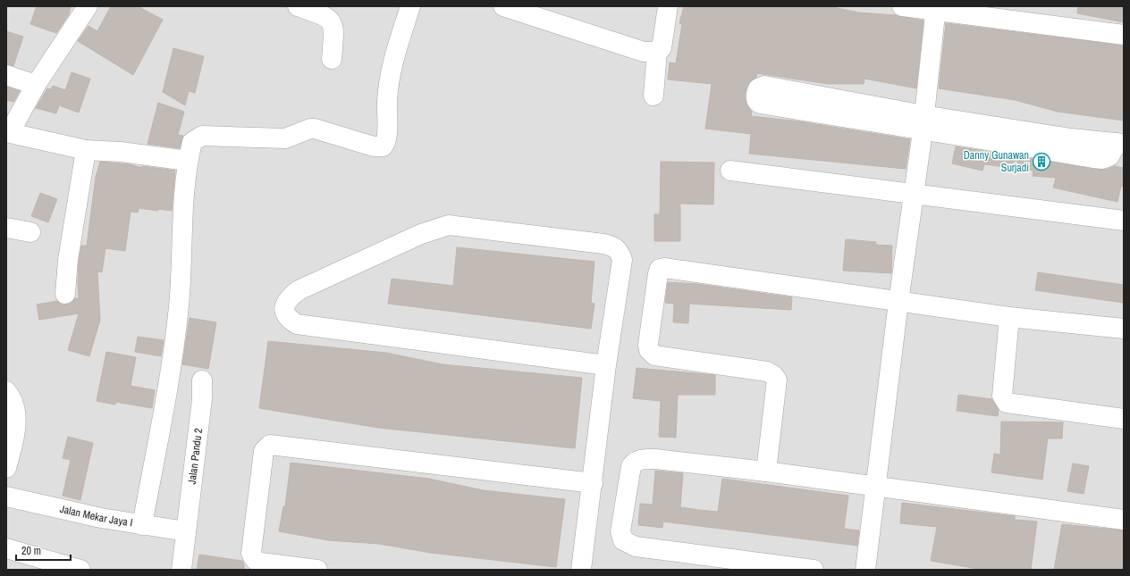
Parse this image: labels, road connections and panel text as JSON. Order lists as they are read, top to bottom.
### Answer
{
  "streets": {
    "street": ["Jalan Pandu 2", "Jalan Mekar Jaya I"]
  },
  "crossings": [
    ["Jalan Pandu 2", "Jalan Mekar Jaya I"]
  ],
  "places": {
    "building": ["Danny Gunawan Surjadi"]
  },
  "scale_bar": "20 m"
}
